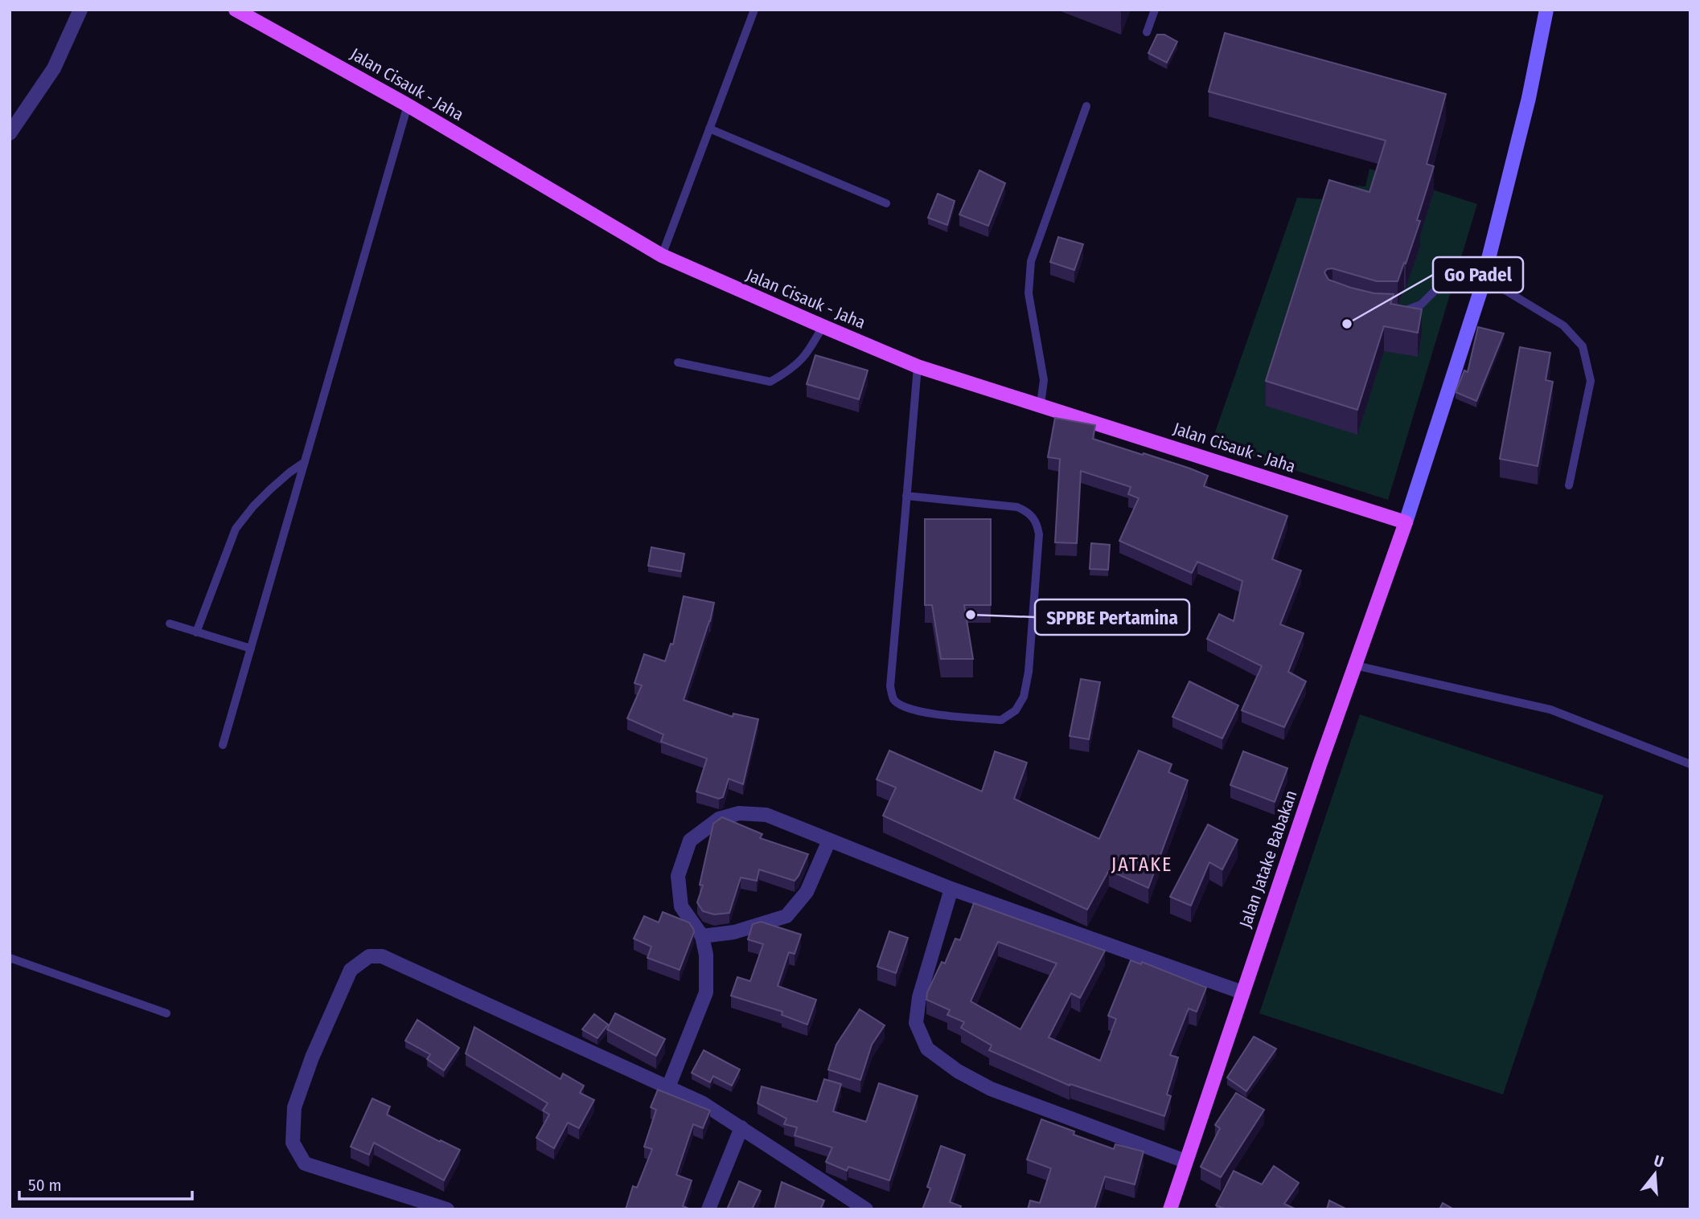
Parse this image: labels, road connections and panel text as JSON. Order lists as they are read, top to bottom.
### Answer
{
  "streets": {
    "main road": ["Jalan Cisauk - Jaha", "Jalan Jatake Babakan"]
  },
  "crossings": [
    ["Jalan Cisauk - Jaha", "Jalan Jatake Babakan"]
  ],
  "districts": ["JATAKE"],
  "places": ["Go Padel", "SPPBE Pertamina"],
  "scale_bar": "50 m",
  "north": "top"
}
